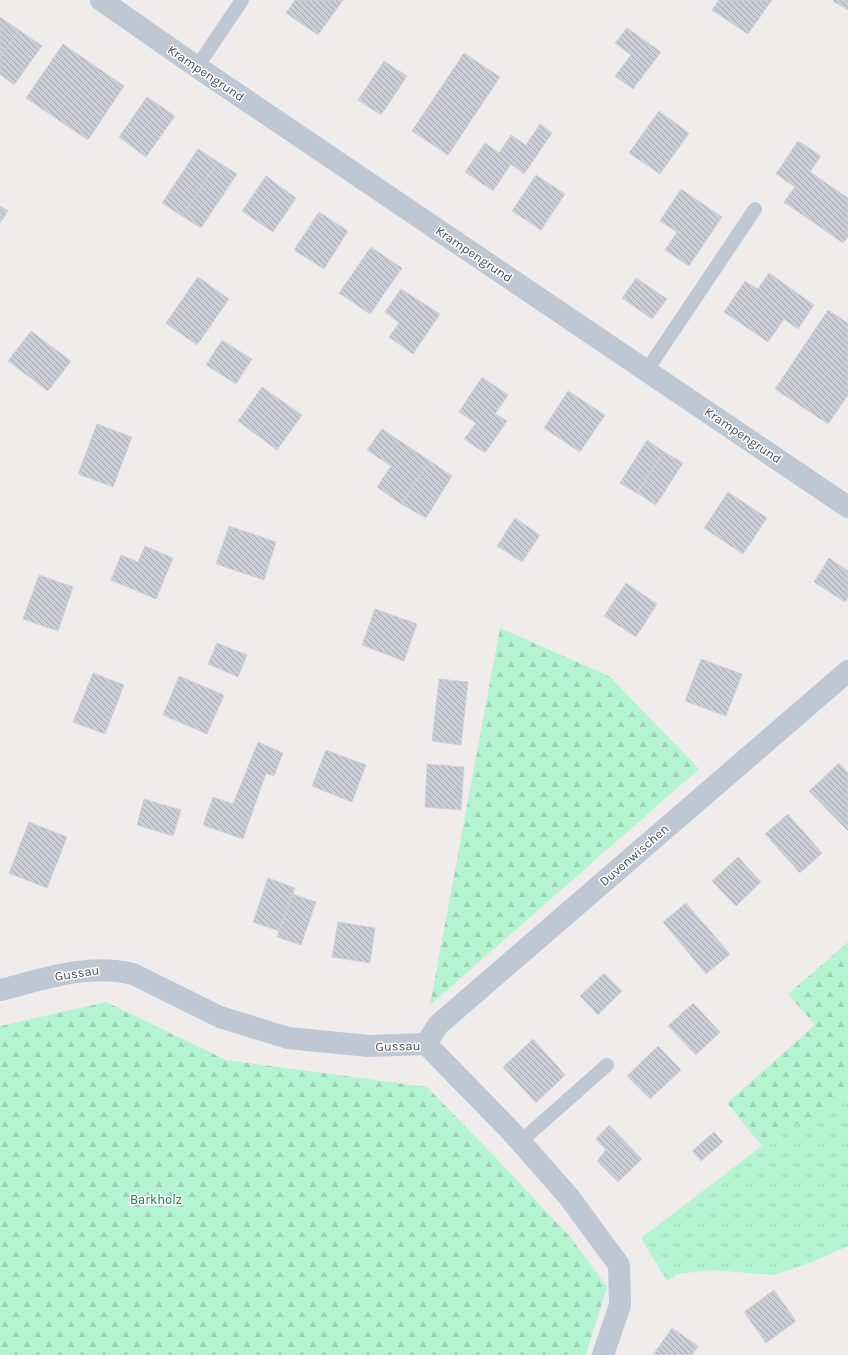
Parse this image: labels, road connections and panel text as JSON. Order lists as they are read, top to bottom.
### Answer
{
  "streets": {
    "street": ["Krampengrund", "Duvenwischen", "Gussau"]
  },
  "crossings": [
    ["Duvenwischen", "Gussau"]
  ],
  "parks": ["Barkholz"]
}
